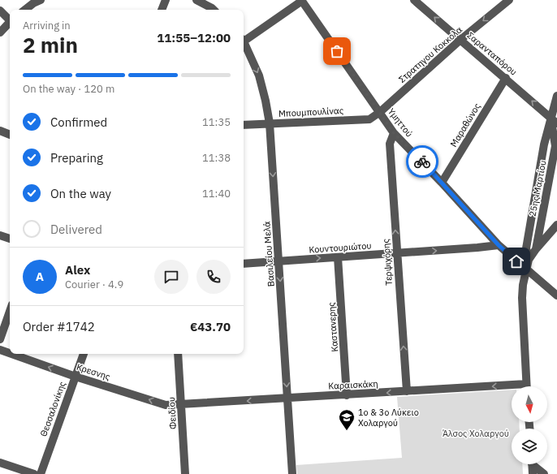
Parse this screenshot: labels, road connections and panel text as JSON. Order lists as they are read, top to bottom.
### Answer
{
  "streets": {
    "street": [
      "Σαρανταπόρου",
      "Στρατηγου Κοκκολα",
      "Μπουμπουλίνας",
      "Υμηττού",
      "Μαραθώνος",
      "25ης Μαρτίου",
      "Κουντουριώτου",
      "Βασιλείου Μελά",
      "Τερψιχόρης",
      "Καστανερης",
      "Κρεσνης",
      "Καραισκάκη",
      "Θεσσαλονίκης",
      "Φειδίου"
    ]
  },
  "crossings": [
    ["Σαρανταπόρου", "Στρατηγου Κοκκολα"],
    ["Σαρανταπόρου", "Μαραθώνος"],
    ["Σαρανταπόρου", "25ης Μαρτίου"],
    ["Στρατηγου Κοκκολα", "Μπουμπουλίνας"],
    ["Στρατηγου Κοκκολα", "Υμηττού"],
    ["Μπουμπουλίνας", "Υμηττού"],
    ["Μπουμπουλίνας", "Βασιλείου Μελά"],
    ["Υμηττού", "Μαραθώνος"],
    ["Υμηττού", "25ης Μαρτίου"],
    ["Υμηττού", "Κουντουριώτου"],
    ["Υμηττού", "Τερψιχόρης"],
    ["Κουντουριώτου", "Βασιλείου Μελά"],
    ["Κουντουριώτου", "Τερψιχόρης"],
    ["Κουντουριώτου", "Καστανερης"],
    ["Βασιλείου Μελά", "Καραισκάκη"],
    ["Τερψιχόρης", "Καραισκάκη"],
    ["Καστανερης", "Καραισκάκη"],
    ["Κρεσνης", "Καραισκάκη"],
    ["Κρεσνης", "Θεσσαλονίκης"],
    ["Κρεσνης", "Φειδίου"],
    ["Καραισκάκη", "Φειδίου"]
  ],
  "one_way": [
    "Σαρανταπόρου",
    "Στρατηγου Κοκκολα",
    "Κουντουριώτου",
    "Βασιλείου Μελά",
    "Τερψιχόρης",
    "Κρεσνης",
    "Καραισκάκη"
  ],
  "parks": ["Άλσος Χολαργού"],
  "places": {
    "school or university": ["1ο & 3ο Λύκειο Χολαργού"]
  },
  "north": "bottom",
  "page": {
    "heading": ["2 min", "Arriving in", "11:55–12:00"],
    "panel": [
      "Alex",
      "Courier · 4.9",
      "Order #1742",
      "€43.70"
    ],
    "bar": "On the way · 120 m",
    "list": [
      ["Confirmed", "11:35"],
      ["Preparing", "11:38"],
      ["On the way", "11:40"],
      "Delivered"
    ],
    "round": "A"
  }
}
